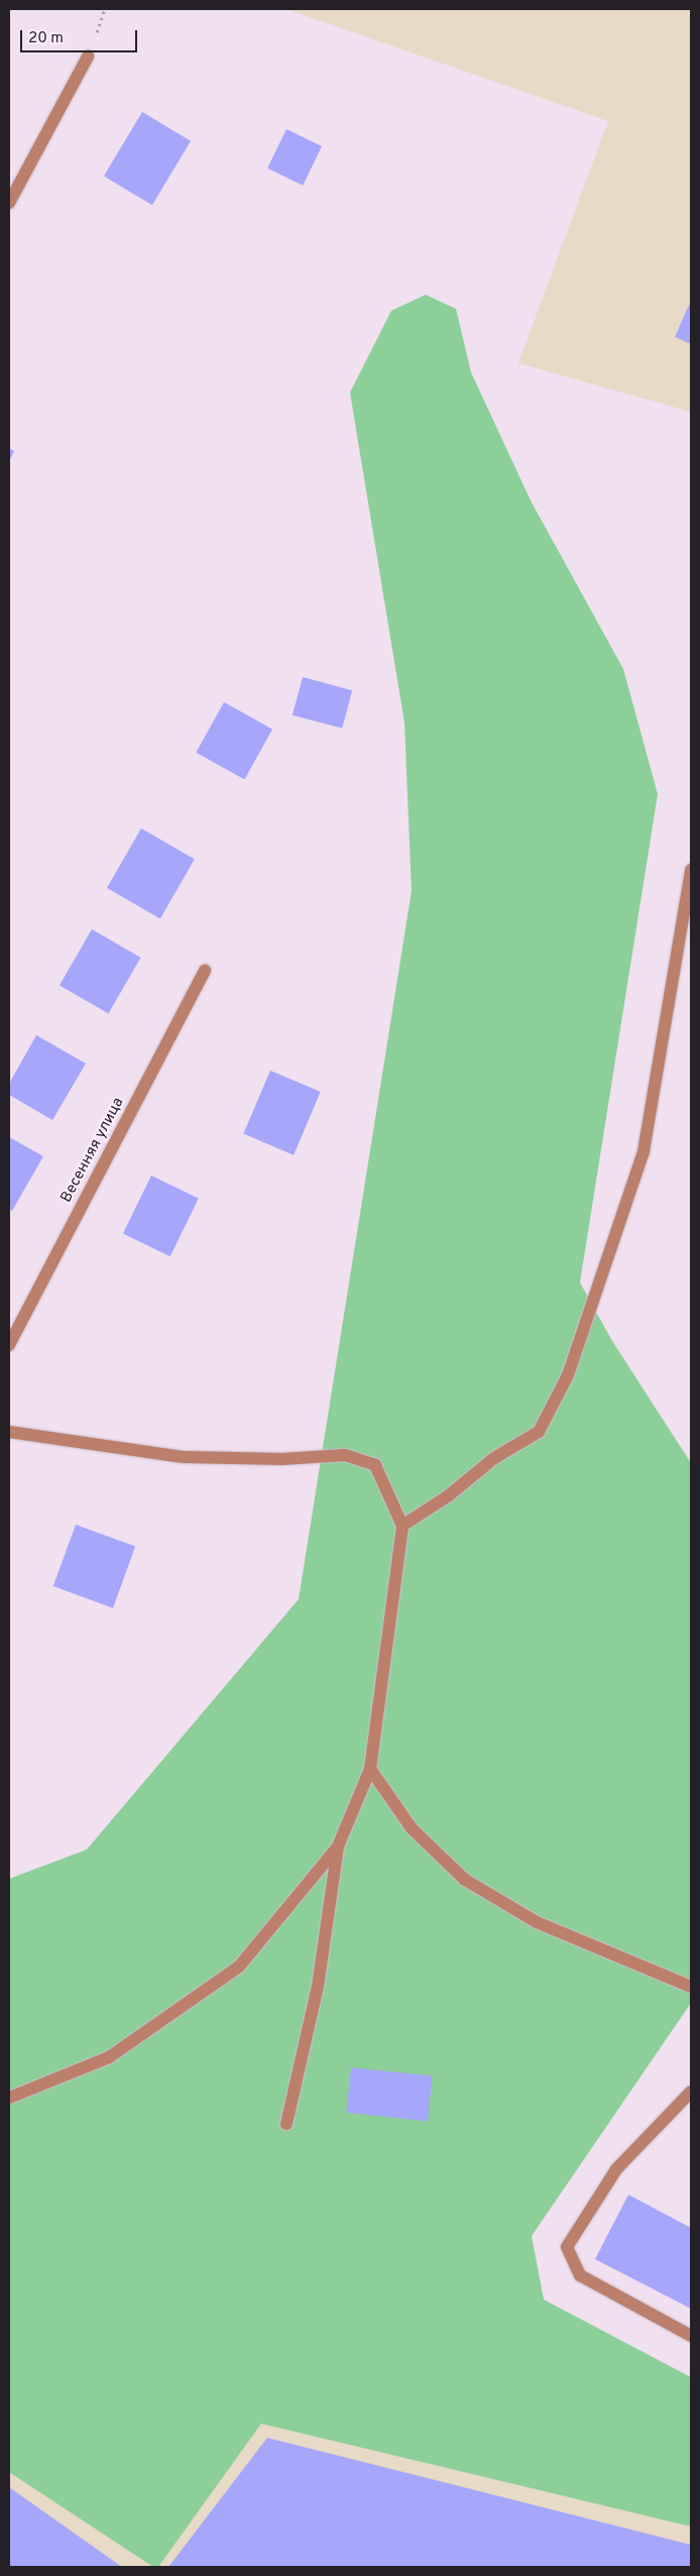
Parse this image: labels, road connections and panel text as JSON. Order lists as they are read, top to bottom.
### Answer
{
  "streets": {
    "street": ["Весенняя улица"]
  },
  "scale_bar": "20 m"
}
